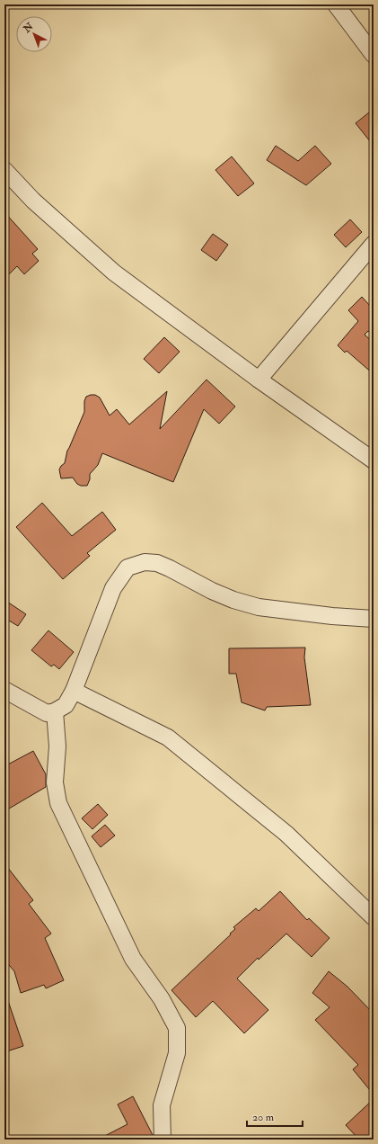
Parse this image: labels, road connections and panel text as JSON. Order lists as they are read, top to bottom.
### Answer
{
  "scale_bar": "20 m",
  "north": "top left"
}
